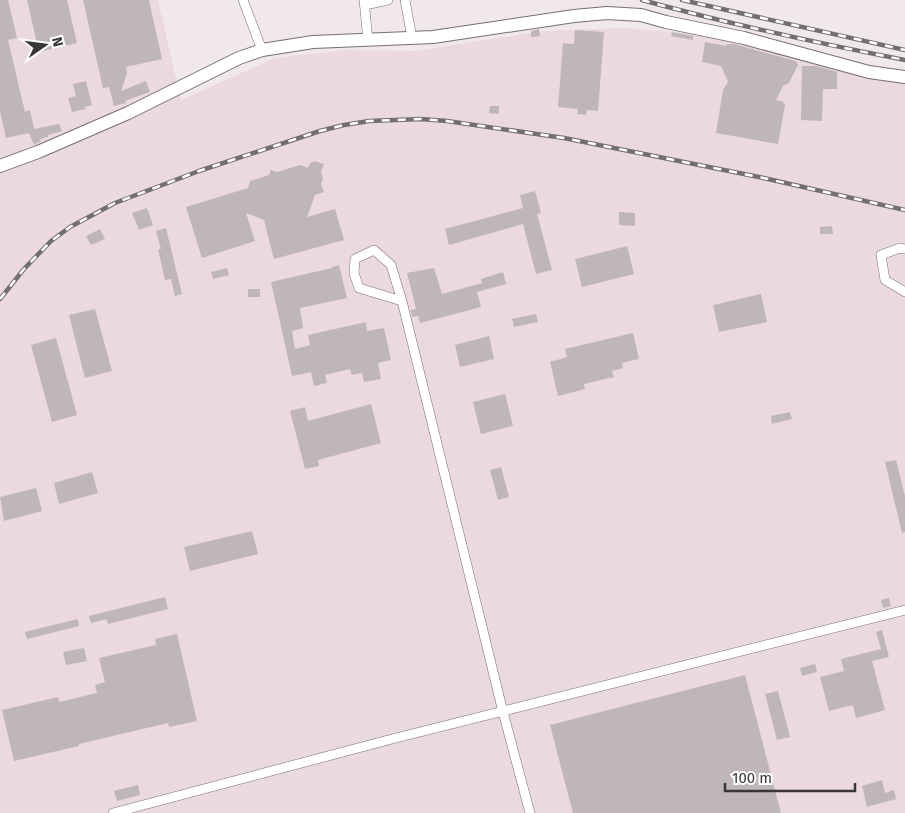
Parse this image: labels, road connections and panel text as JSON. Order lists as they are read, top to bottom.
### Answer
{
  "scale_bar": "100 m",
  "north": "right"
}
